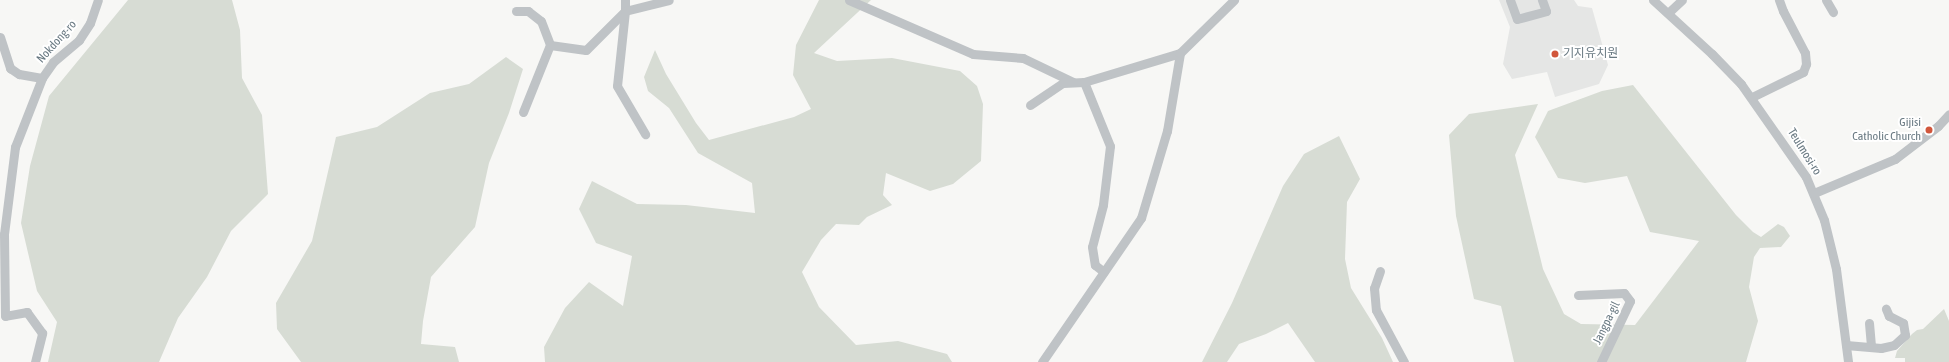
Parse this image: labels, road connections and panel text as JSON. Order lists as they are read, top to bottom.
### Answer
{
  "streets": {
    "street": ["Nokdong-ro", "Teulmosi-ro", "Jangpa-gil"]
  },
  "places": ["기지유치원", "Gijisi Catholic Church"]
}
